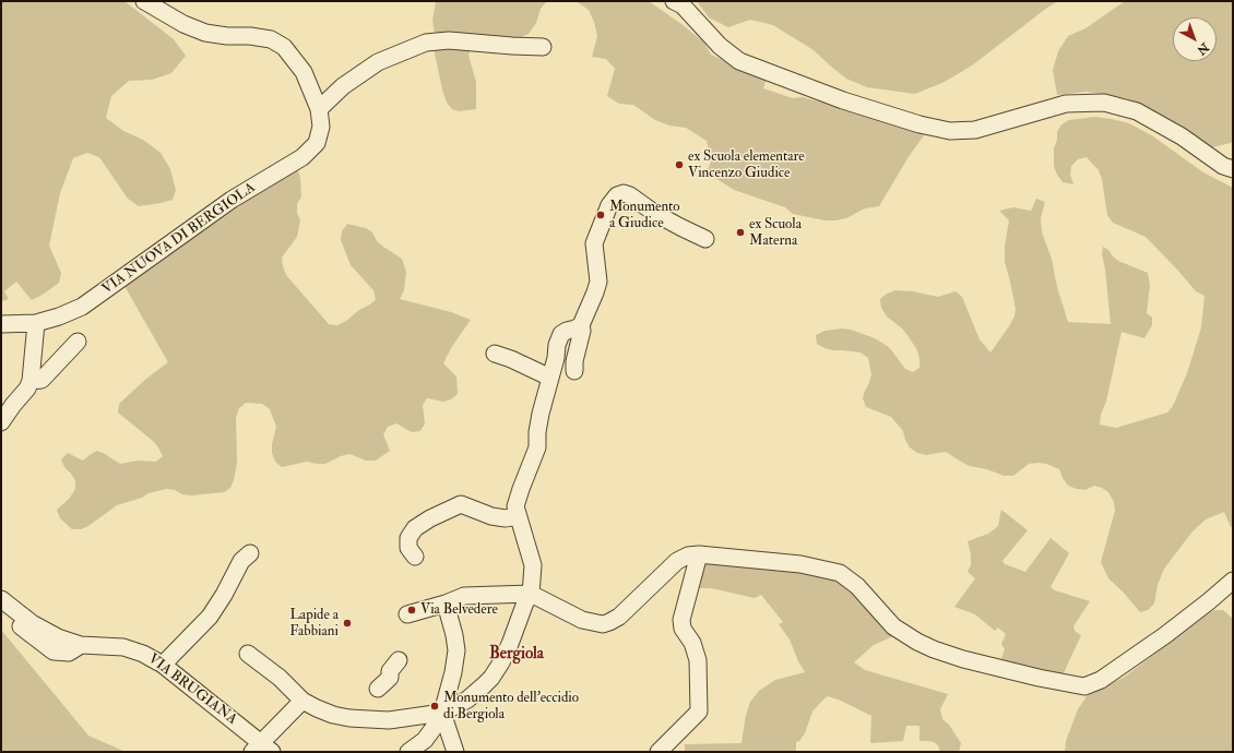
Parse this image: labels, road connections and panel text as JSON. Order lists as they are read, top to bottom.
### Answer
{
  "streets": {
    "street": ["VIA NUOVA DI BERGIOLA", "VIA BRUGIANA"]
  },
  "districts": ["Bergiola"],
  "places": [
    "ex Scuola elementare Vincenzo Giudice",
    "Monumento a Giudice",
    "ex Scuola Materna",
    "Via Belvedere",
    "Lapide a Fabbiani",
    "Monumento dell'eccidio di Bergiola"
  ],
  "north": "bottom right"
}
